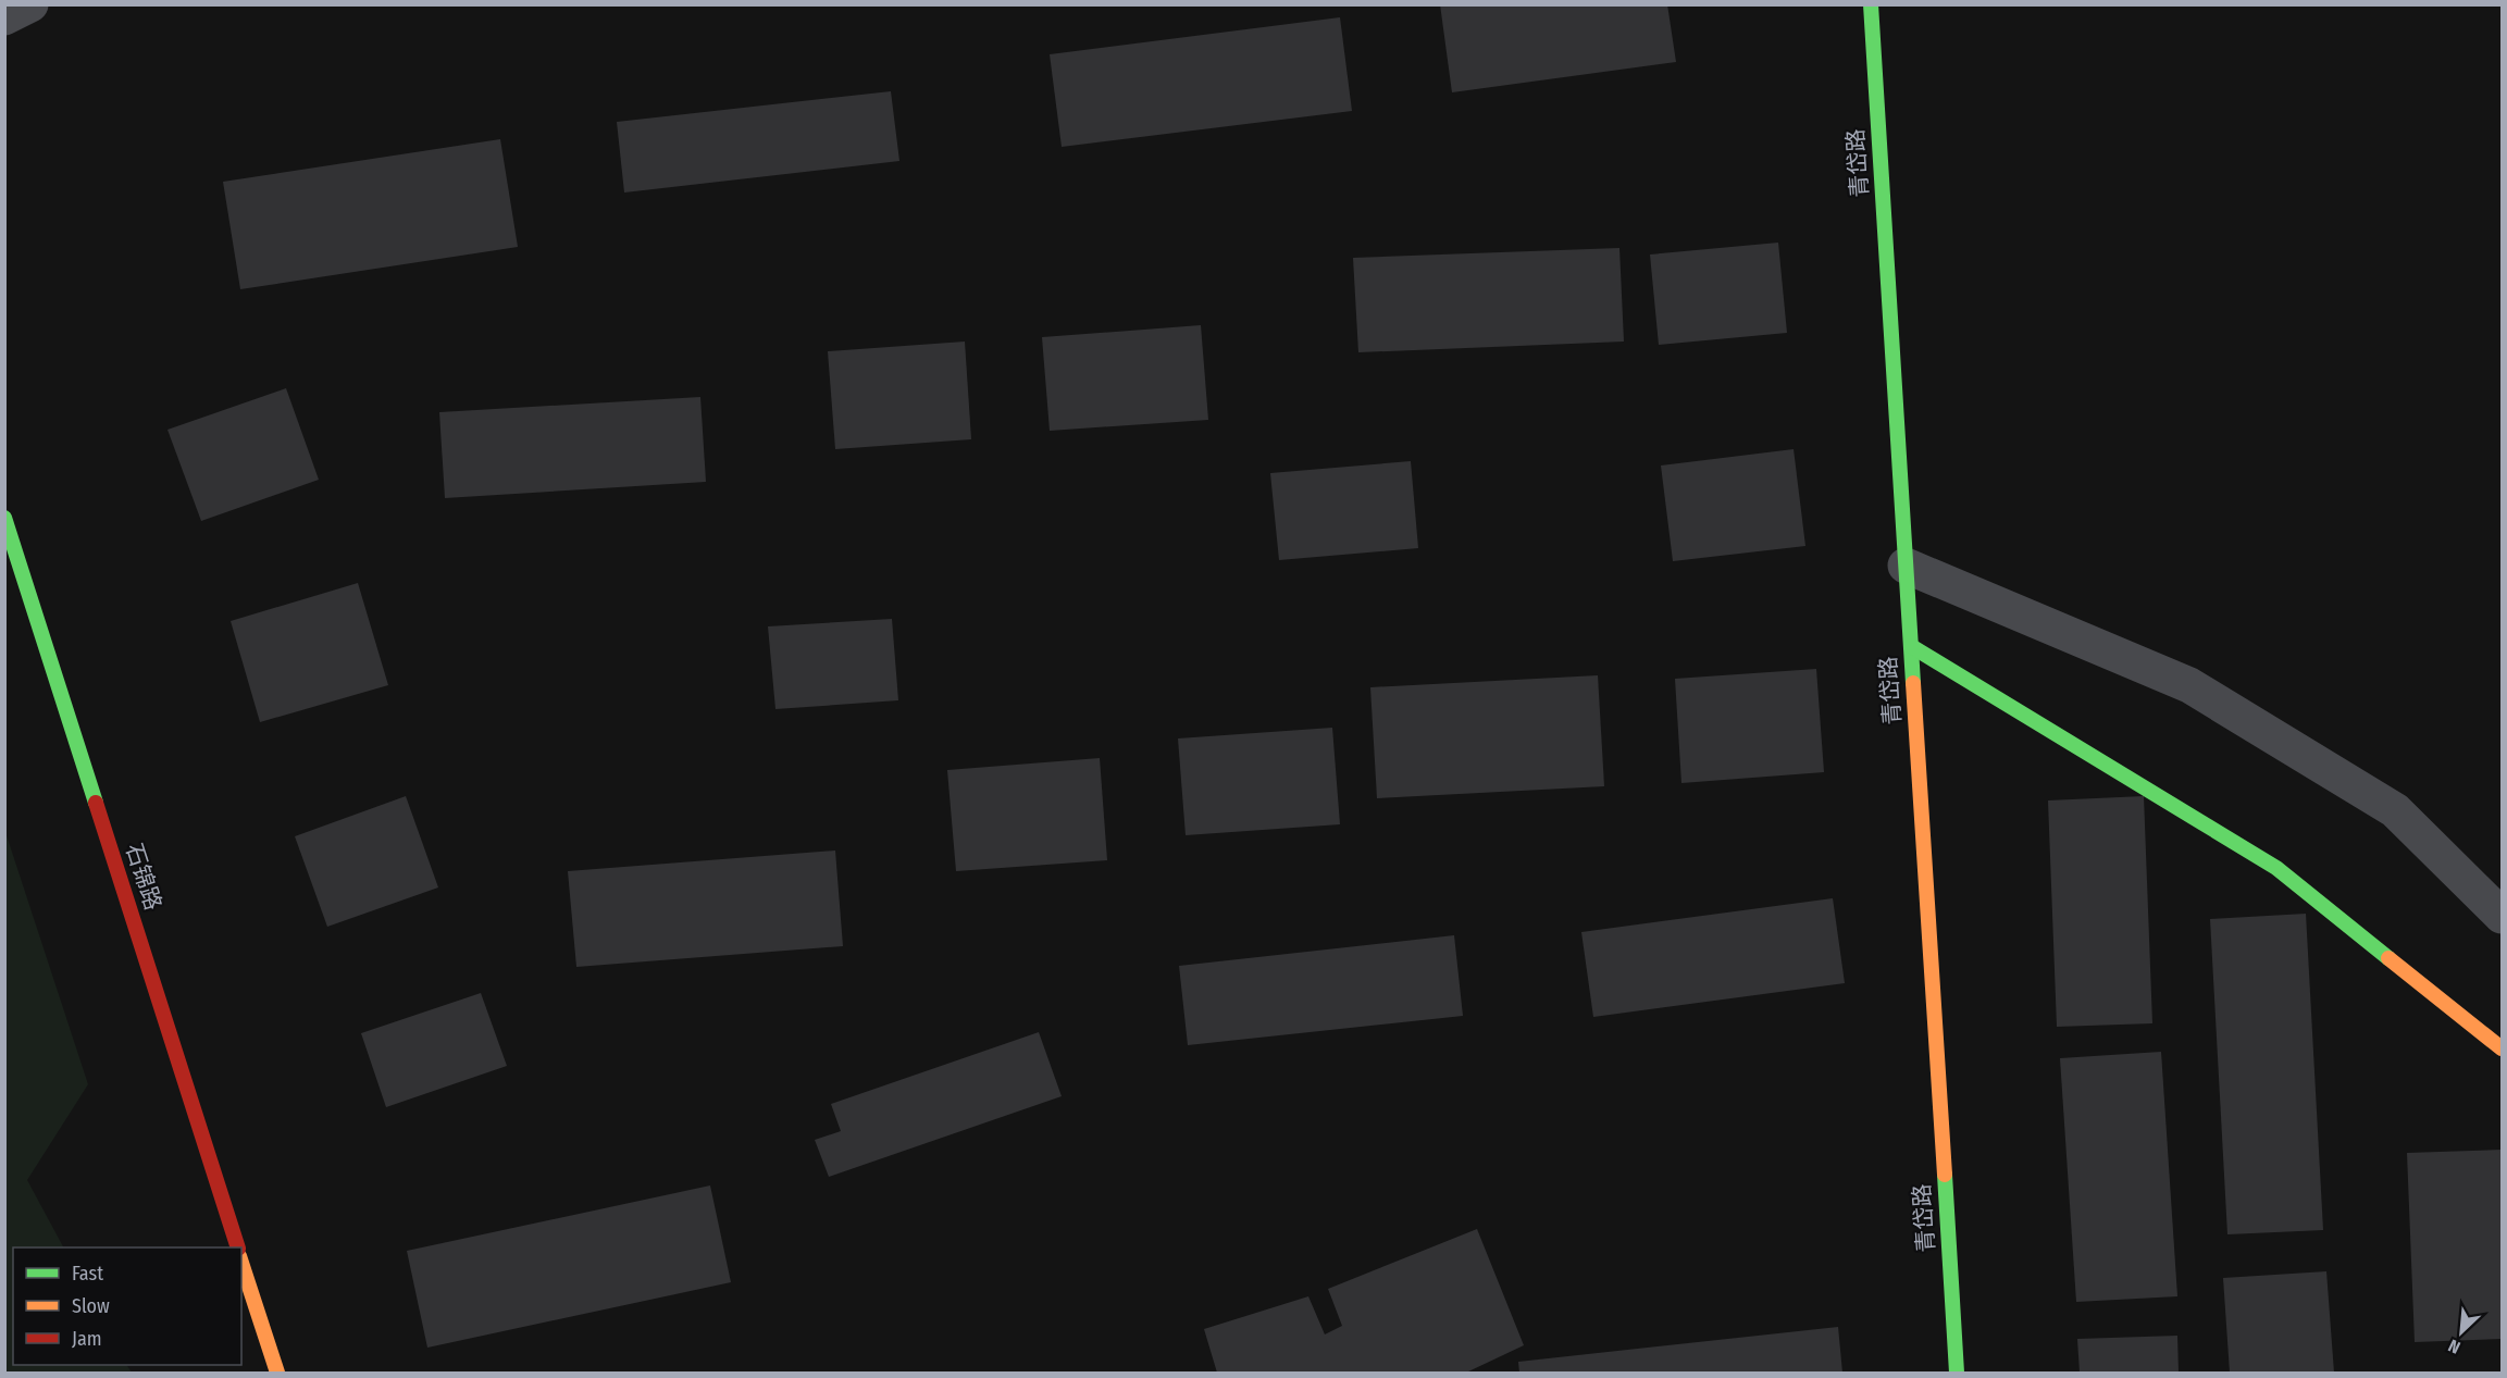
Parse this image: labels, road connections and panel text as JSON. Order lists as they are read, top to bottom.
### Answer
{
  "streets": {
    "street": ["青岱路", "石锦路"]
  },
  "legend": ["Fast", "Slow", "Jam"],
  "north": "bottom left"
}
